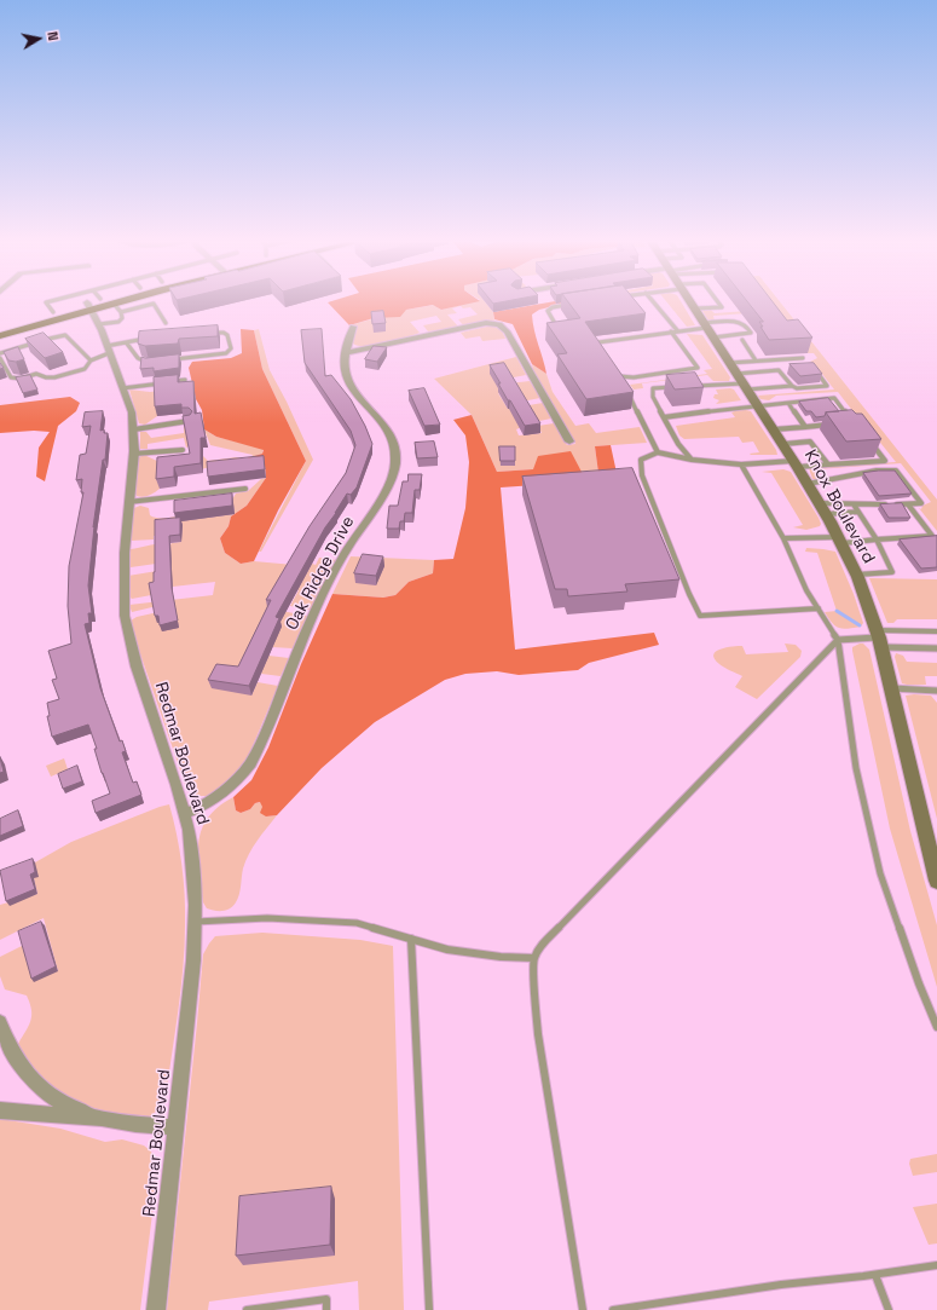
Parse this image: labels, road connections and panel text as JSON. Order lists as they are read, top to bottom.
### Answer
{
  "streets": {
    "main road": ["Knox Boulevard"],
    "street": ["Oak Ridge Drive", "Redmar Boulevard"]
  },
  "crossings": [
    ["Oak Ridge Drive", "Redmar Boulevard"]
  ],
  "north": "right"
}
